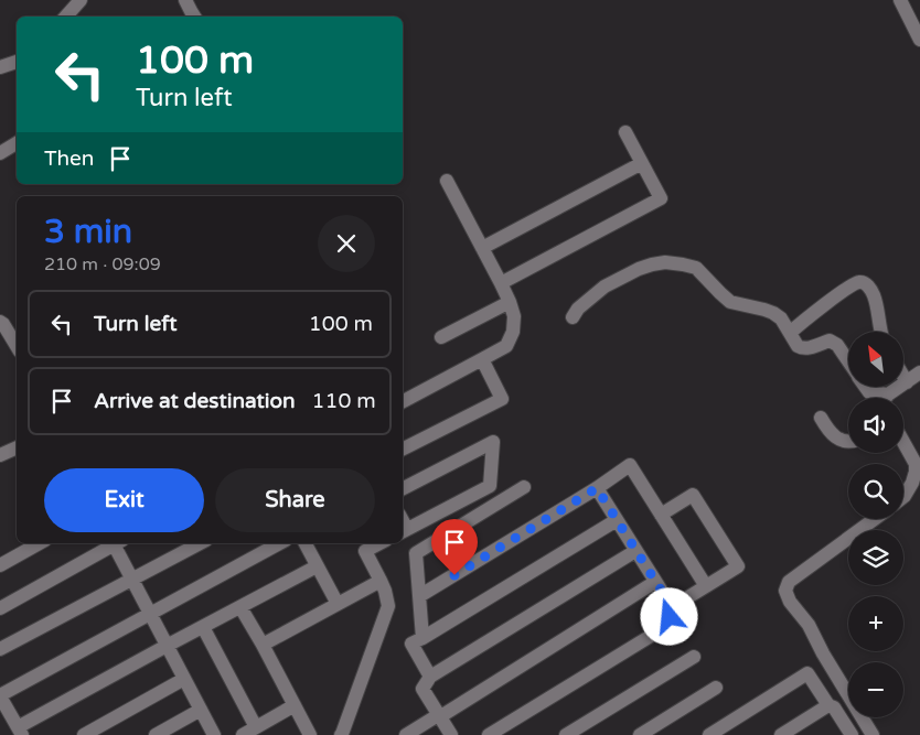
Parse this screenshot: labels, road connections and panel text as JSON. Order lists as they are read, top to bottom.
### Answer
{
  "north": "top left",
  "page": {
    "turn": ["100 m", "Turn left"],
    "then": "Then",
    "heading": ["3 min", "210 m · 09:09"],
    "list": [
      {
        "name": "Turn left",
        "value": "100 m"
      },
      {
        "name": "Arrive at destination",
        "value": "110 m"
      }
    ],
    "map_buttons": ["+", "−"],
    "buttons": ["Exit", "Share"]
  }
}
